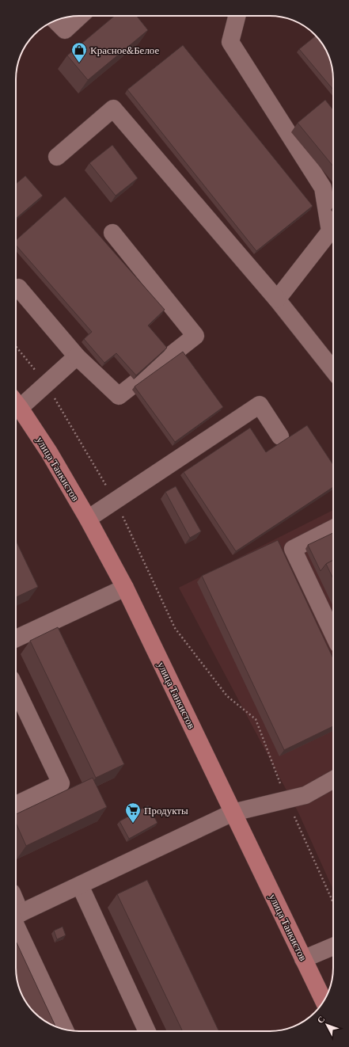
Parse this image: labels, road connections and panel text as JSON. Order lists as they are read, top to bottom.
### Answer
{
  "streets": {
    "main road": ["улица Танкистов"]
  },
  "places": {
    "shop": ["Красное&Белое"],
    "supermarket": ["Продукты"]
  },
  "north": "top left"
}
